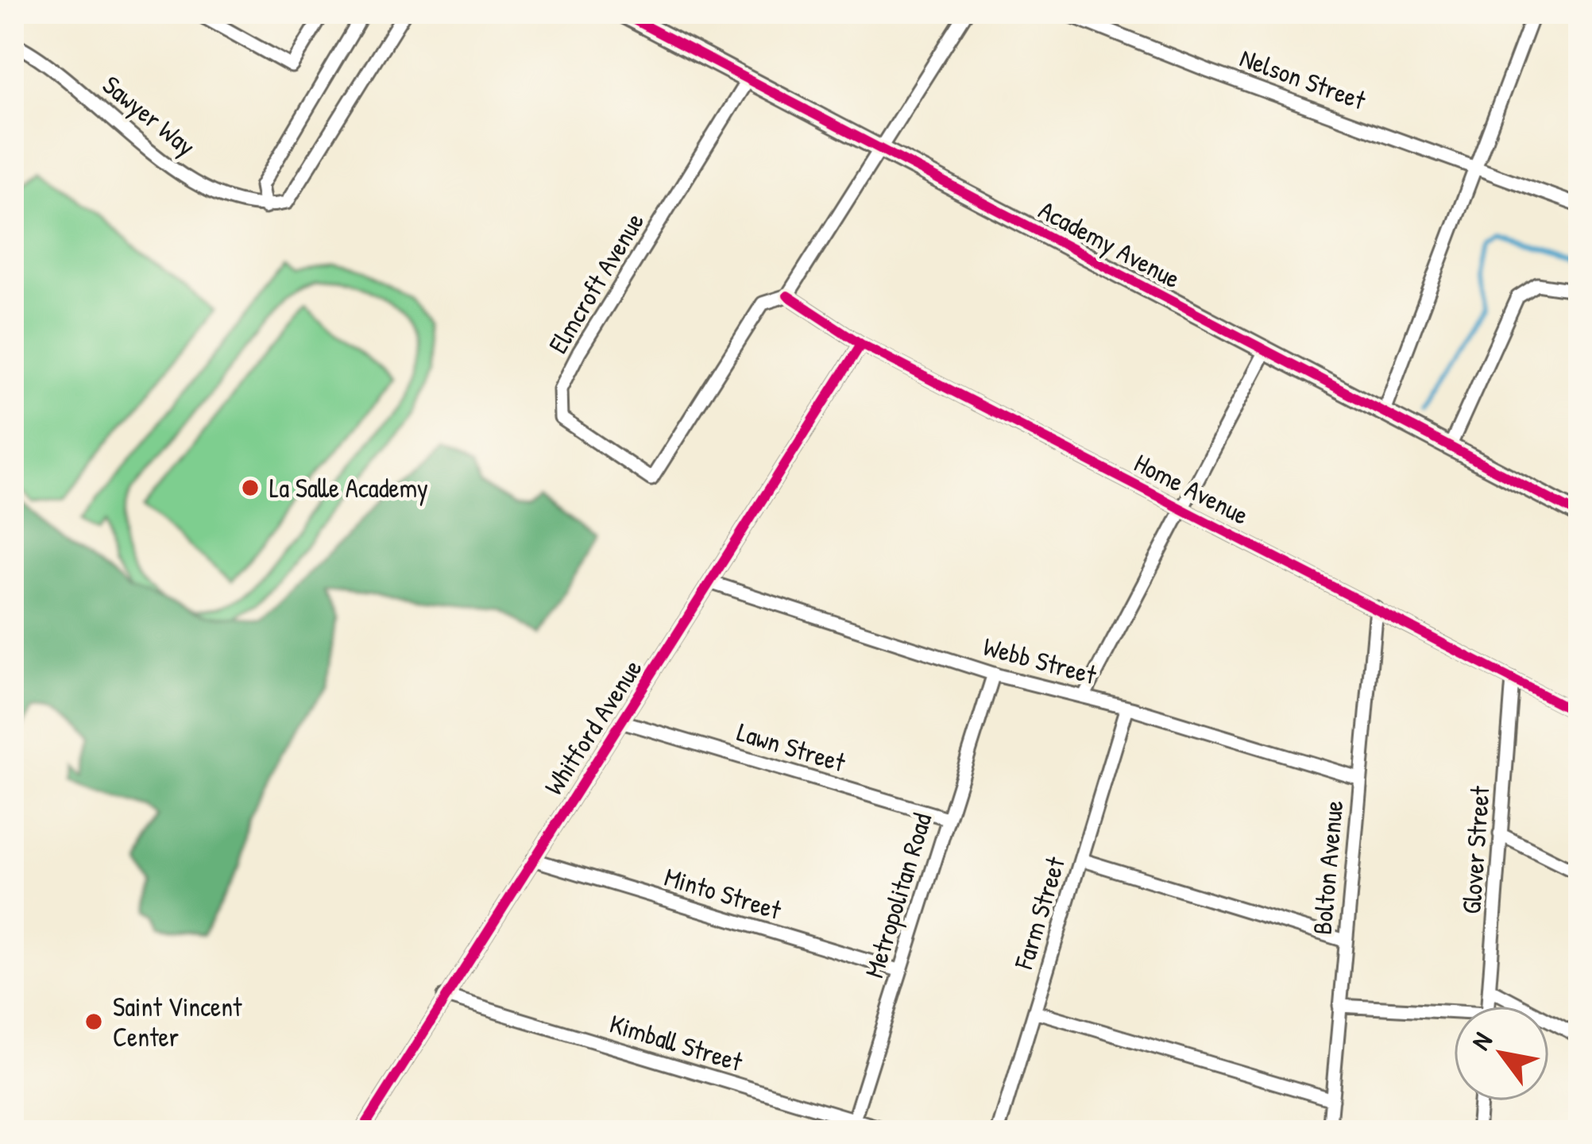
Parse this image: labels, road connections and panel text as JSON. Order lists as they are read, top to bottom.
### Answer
{
  "streets": {
    "street": [
      "Nelson Street",
      "Sawyer Way",
      "Academy Avenue",
      "Elmcroft Avenue",
      "Home Avenue",
      "Webb Street",
      "Whitford Avenue",
      "Lawn Street",
      "Glover Street",
      "Bolton Avenue",
      "Minto Street",
      "Metropolitan Road",
      "Farm Street",
      "Kimball Street"
    ]
  },
  "crossings": [
    ["Academy Avenue", "Elmcroft Avenue"],
    ["Elmcroft Avenue", "Home Avenue"],
    ["Home Avenue", "Whitford Avenue"],
    ["Home Avenue", "Glover Street"],
    ["Home Avenue", "Bolton Avenue"],
    ["Webb Street", "Whitford Avenue"],
    ["Webb Street", "Bolton Avenue"],
    ["Webb Street", "Metropolitan Road"],
    ["Webb Street", "Farm Street"],
    ["Whitford Avenue", "Lawn Street"],
    ["Whitford Avenue", "Minto Street"],
    ["Whitford Avenue", "Kimball Street"],
    ["Lawn Street", "Metropolitan Road"],
    ["Minto Street", "Metropolitan Road"],
    ["Metropolitan Road", "Kimball Street"]
  ],
  "places": ["La Salle Academy", "Saint Vincent Center"],
  "north": "top left"
}
